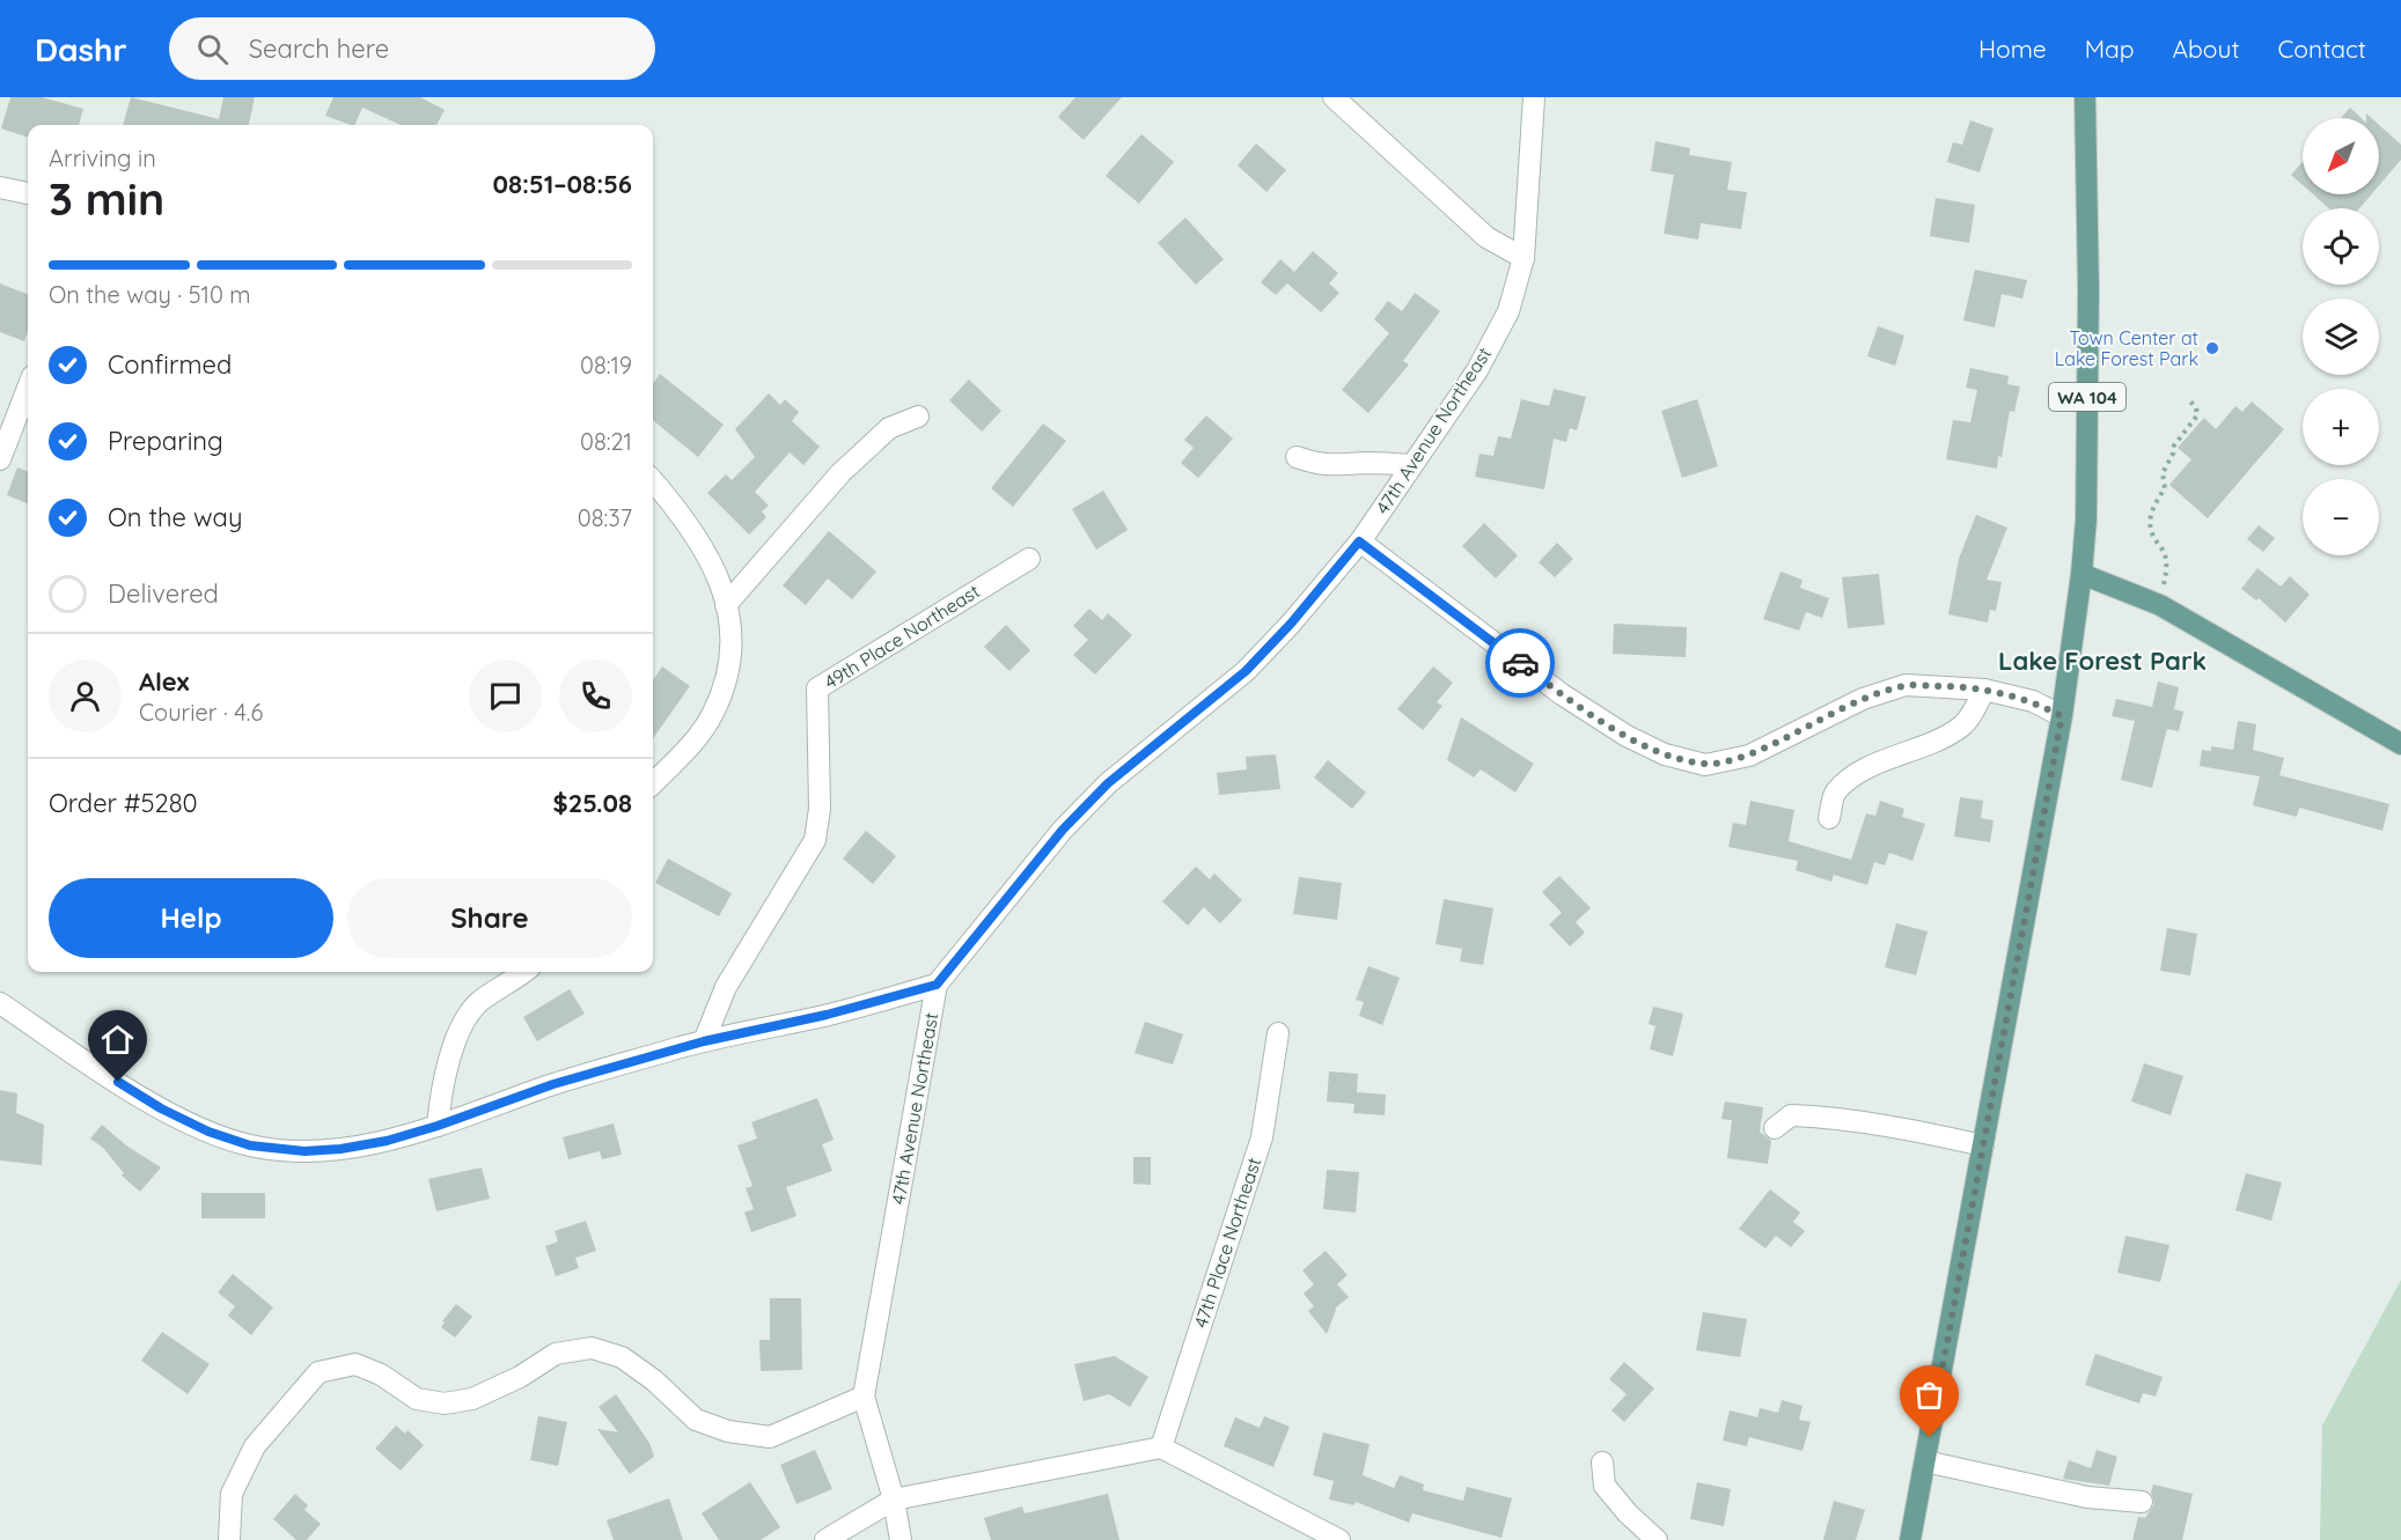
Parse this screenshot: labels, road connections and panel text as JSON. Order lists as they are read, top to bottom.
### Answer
{
  "streets": {
    "main road": ["WA 104"],
    "street": ["47th Avenue Northeast", "49th Place Northeast", "47th Place Northeast"]
  },
  "districts": ["Lake Forest Park"],
  "places": ["Town Center at Lake Forest Park"],
  "north": "bottom left",
  "page": {
    "header": "Dashr",
    "search": "Search here",
    "nav": [
      "Home",
      "Map",
      "About",
      "Contact"
    ],
    "map_buttons": ["+", "−"],
    "heading": ["3 min", "Arriving in", "08:51–08:56"],
    "panel": [
      "Alex",
      "Courier · 4.6",
      "Order #5280",
      "$25.08"
    ],
    "bar": "On the way · 510 m",
    "list": [
      ["Confirmed", "08:19"],
      ["Preparing", "08:21"],
      ["On the way", "08:37"],
      "Delivered"
    ],
    "buttons": ["Help", "Share"]
  }
}
